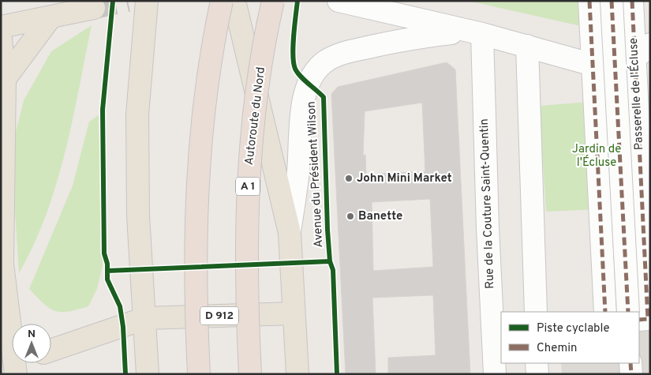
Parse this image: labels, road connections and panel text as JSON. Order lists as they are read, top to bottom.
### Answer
{
  "streets": {
    "highway": ["Autoroute du Nord", "A 1"],
    "main road": ["D 912"],
    "street": ["Passerelle de l'Écluse", "Rue de la Couture Saint-Quentin"],
    "cycle path": ["Avenue du Président Wilson"]
  },
  "parks": ["Jardin de l'Écluse"],
  "places": ["John Mini Market", "Banette"],
  "legend": ["Piste cyclable", "Chemin"],
  "north": "top"
}
